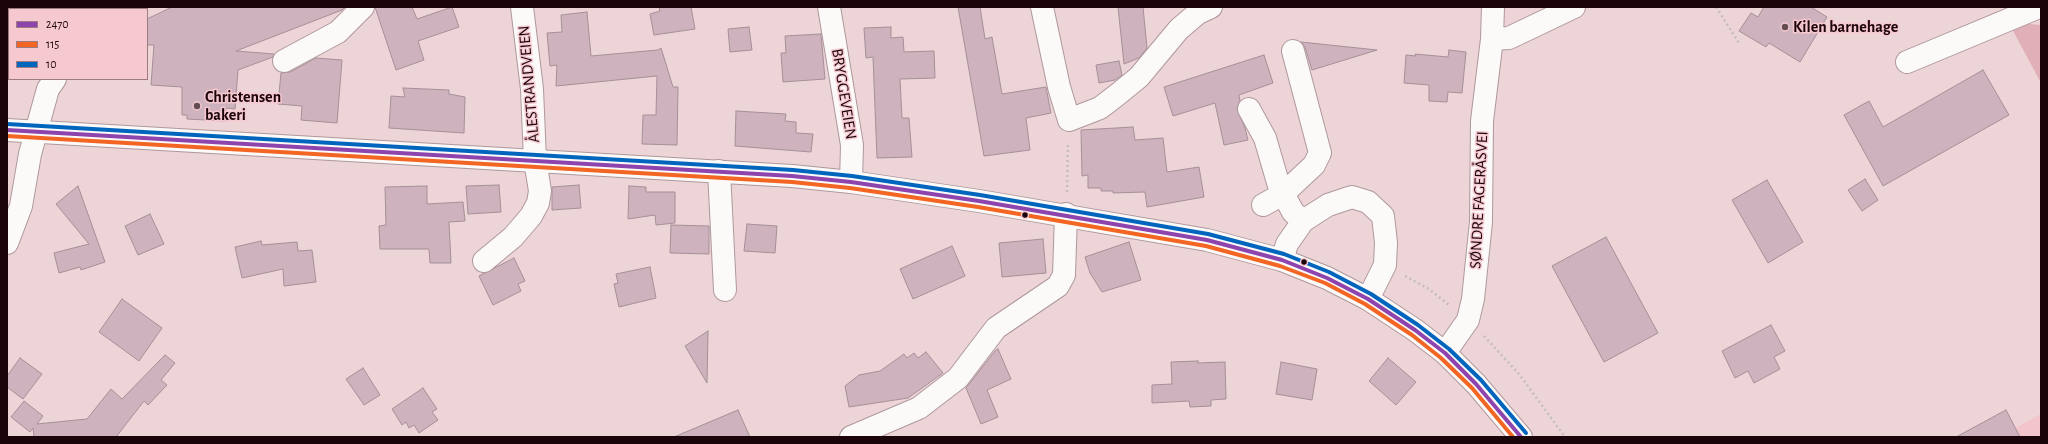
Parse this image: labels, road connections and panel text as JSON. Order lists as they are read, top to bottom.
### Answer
{
  "streets": {
    "street": ["ÅLESTRANDVEIEN", "BRYGGEVEIEN", "SØNDRE FAGERÅSVEI"]
  },
  "places": ["Kilen barnehage", "Christensen bakeri"],
  "lines": ["transit line 10", "transit line 2470", "transit line 115"],
  "legend": ["2470", "115", "10"]
}
